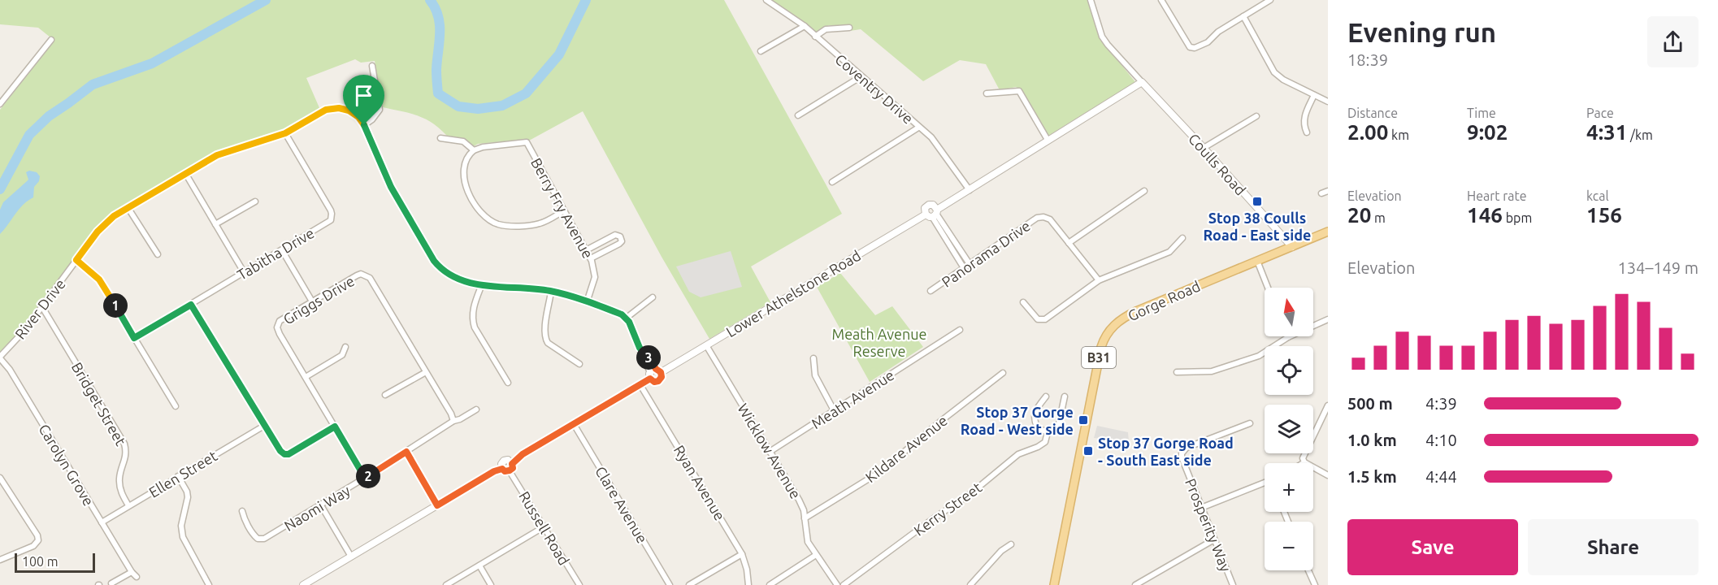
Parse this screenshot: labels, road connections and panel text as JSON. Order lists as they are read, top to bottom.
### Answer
{
  "streets": {
    "main road": ["Gorge Road", "B31"],
    "street": [
      "Coventry Drive",
      "Coulls Road",
      "Berry Fry Avenue",
      "Tabitha Drive",
      "Panorama Drive",
      "Lower Athelstone Road",
      "Griggs Drive",
      "River Drive",
      "Meath Avenue",
      "Bridget Street",
      "Kildare Avenue",
      "Wicklow Avenue",
      "Carolyn Grove",
      "Ellen Street",
      "Ryan Avenue",
      "Clare Avenue",
      "Naomi Way",
      "Kerry Street",
      "Prosperity Way",
      "Russell Road"
    ]
  },
  "crossings": [
    ["Coventry Drive", "Lower Athelstone Road"],
    ["Coulls Road", "Lower Athelstone Road"],
    ["Coulls Road", "Gorge Road"],
    ["Berry Fry Avenue", "River Drive"],
    ["Tabitha Drive", "River Drive"],
    ["Lower Athelstone Road", "Wicklow Avenue"],
    ["Lower Athelstone Road", "Ryan Avenue"],
    ["Lower Athelstone Road", "Clare Avenue"],
    ["Lower Athelstone Road", "Russell Road"],
    ["Griggs Drive", "Naomi Way"],
    ["River Drive", "Bridget Street"],
    ["River Drive", "Carolyn Grove"],
    ["Meath Avenue", "Wicklow Avenue"],
    ["Bridget Street", "Ellen Street"],
    ["Kildare Avenue", "Wicklow Avenue"],
    ["Carolyn Grove", "Ellen Street"]
  ],
  "parks": ["Meath Avenue Reserve"],
  "places": {
    "transit": ["Stop 38 Coulls Road - East side", "Stop 37 Gorge Road - West side", "Stop 37 Gorge Road - South East side"]
  },
  "scale_bar": "100 m",
  "north": "top",
  "page": {
    "heading": ["Evening run", "18:39"],
    "stats": [
      ["Distance", "2.00 km"],
      ["Time", "9:02"],
      ["Pace", "4:31 /km"],
      ["Elevation", "20 m"],
      ["Heart rate", "146 bpm"],
      ["kcal", "156"]
    ],
    "chart": ["Elevation", "134–149 m"],
    "map_buttons": ["+", "−"],
    "pins": ["1", "3", "2"],
    "list": [
      {
        "name": "500 m",
        "note": "4:39"
      },
      {
        "name": "1.0 km",
        "note": "4:10"
      },
      {
        "name": "1.5 km",
        "note": "4:44"
      }
    ],
    "buttons": ["Save", "Share"],
    "scale": "100 m"
  }
}
